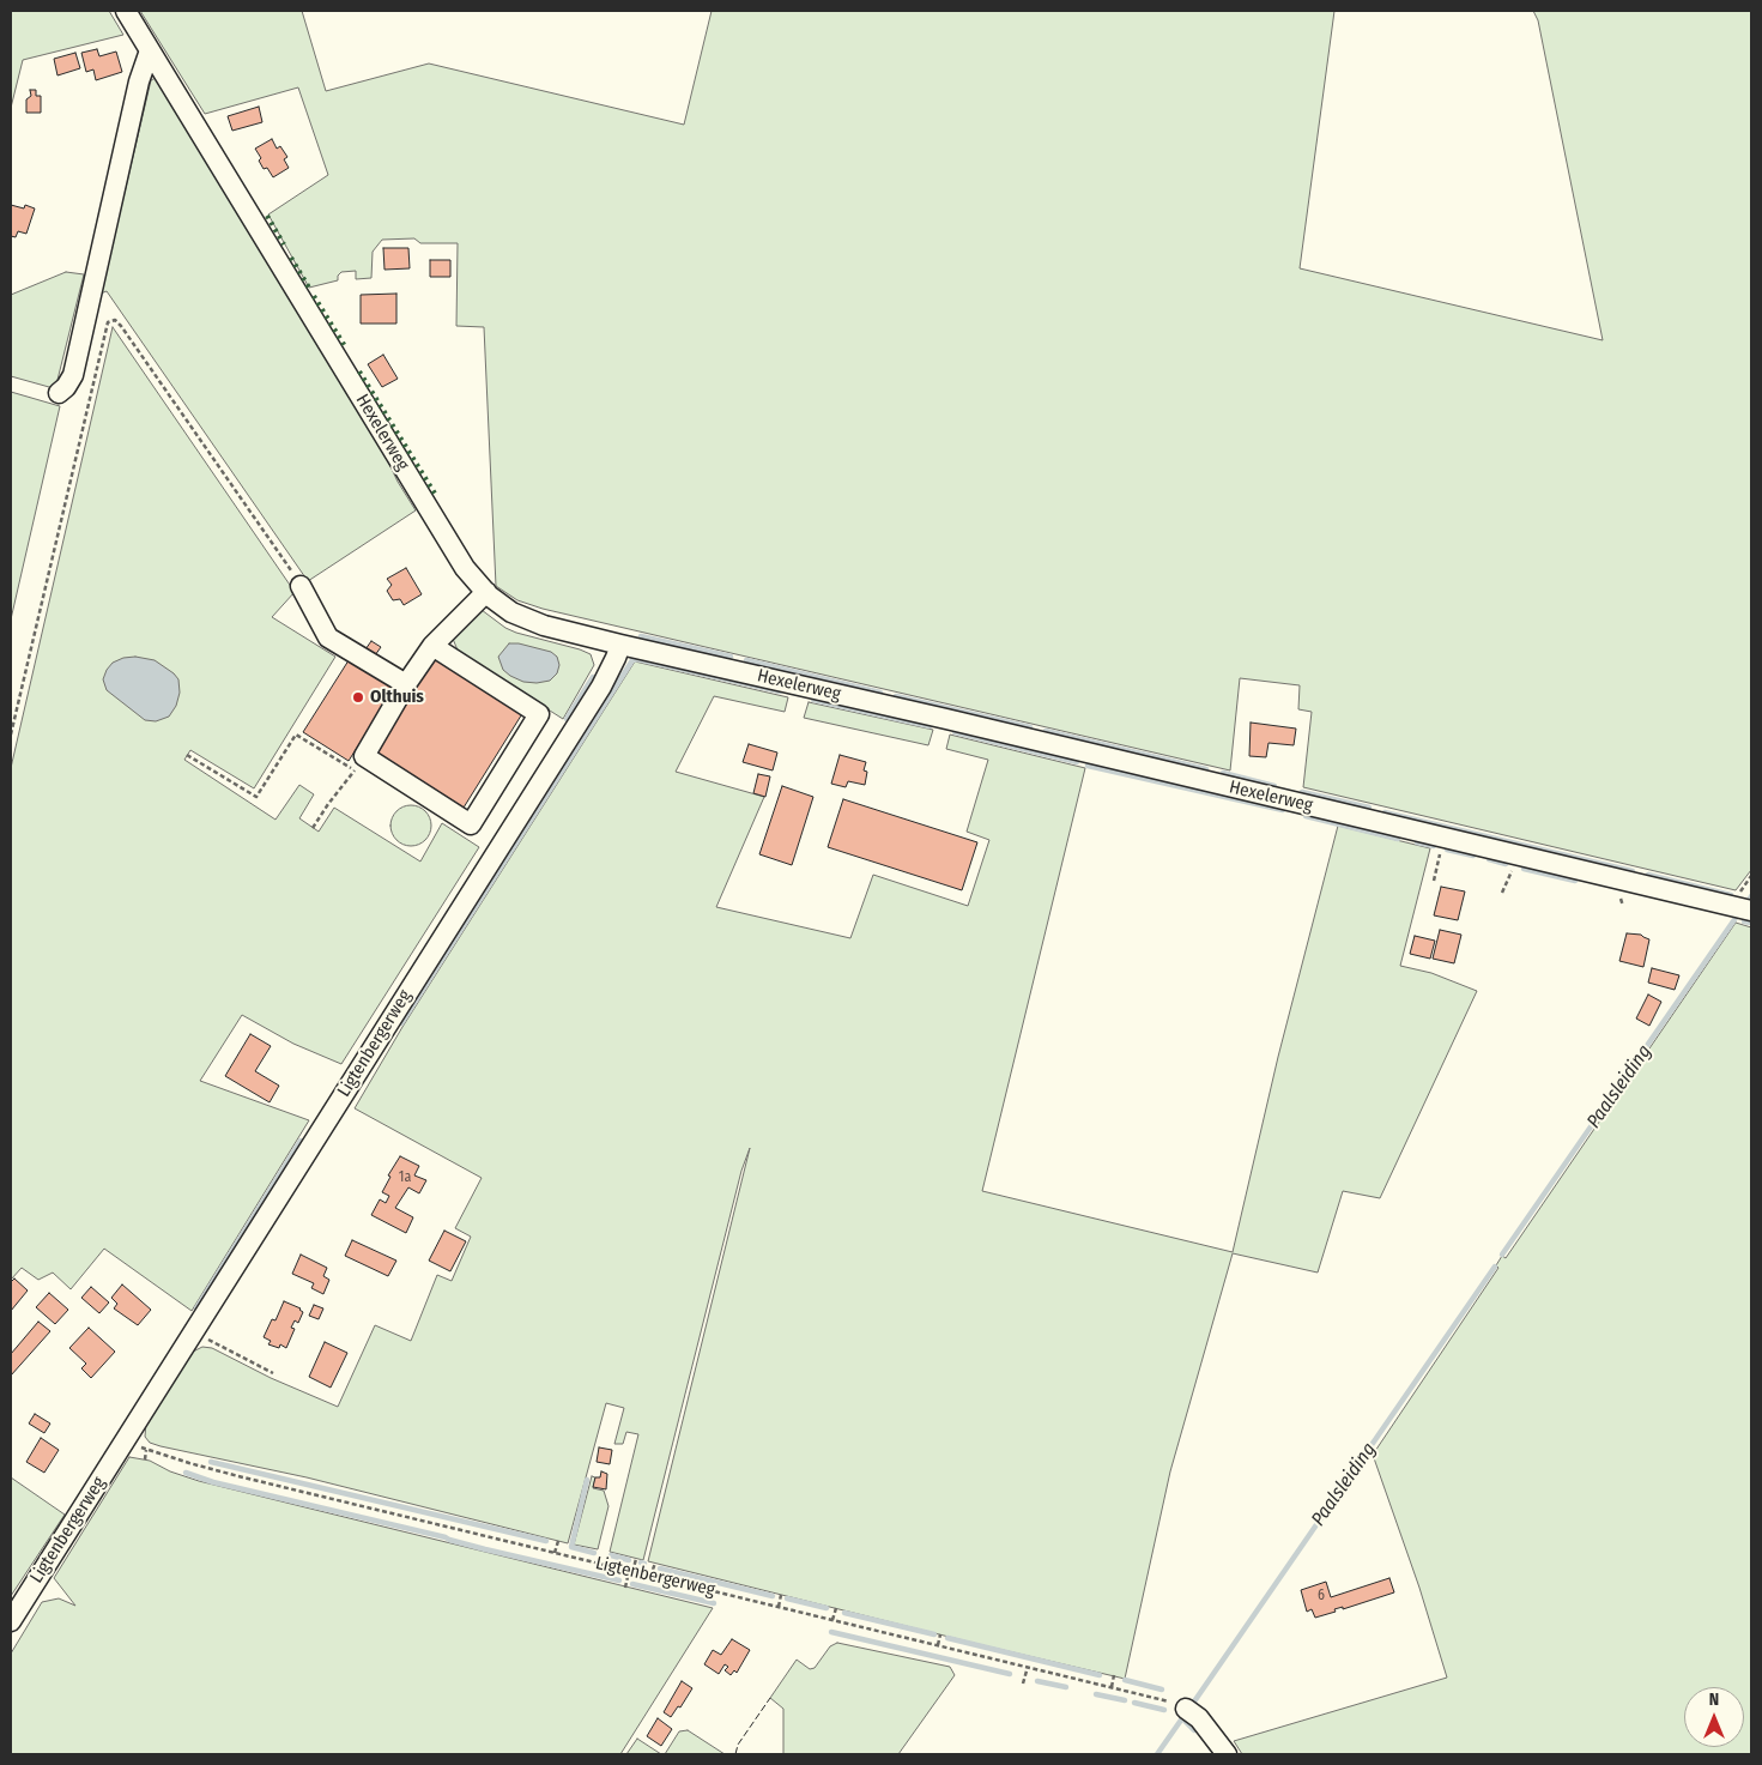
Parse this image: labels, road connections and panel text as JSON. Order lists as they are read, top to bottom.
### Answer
{
  "streets": {
    "street": ["Hexelerweg", "Ligtenbergerweg"]
  },
  "crossings": [
    ["Hexelerweg", "Ligtenbergerweg"]
  ],
  "water": ["Paalsleiding"],
  "places": ["Olthuis"],
  "house_numbers": ["1a", "6"],
  "north": "top"
}
